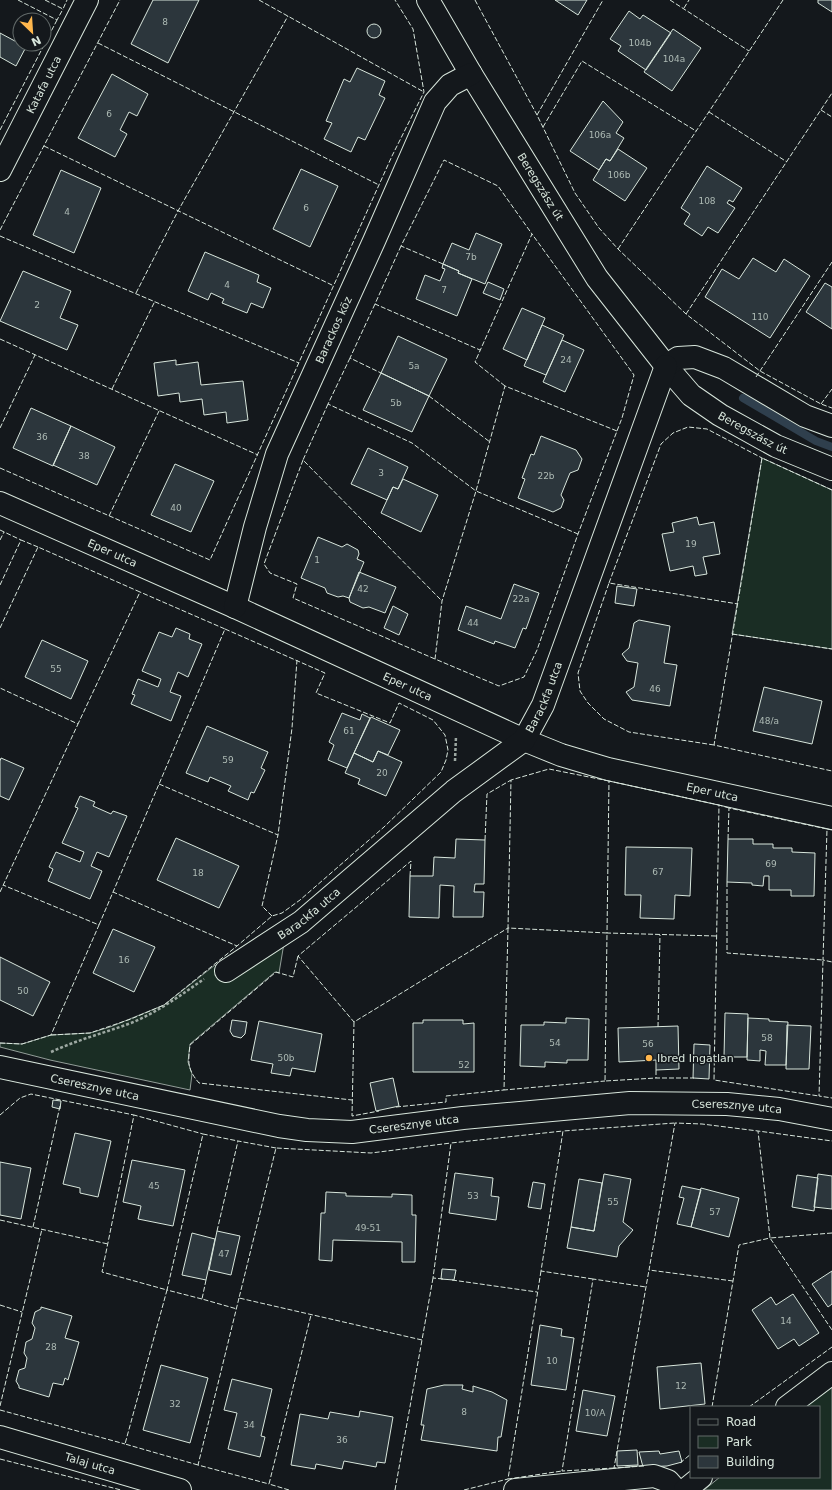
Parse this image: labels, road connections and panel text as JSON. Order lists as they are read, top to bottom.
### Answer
{
  "streets": {
    "street": [
      "Katafa utca",
      "Beregszász út",
      "Barackos köz",
      "Eper utca",
      "Barackfa utca",
      "Cseresznye utca",
      "Talaj utca"
    ]
  },
  "crossings": [
    ["Beregszász út", "Barackos köz"],
    ["Beregszász út", "Barackfa utca"],
    ["Barackos köz", "Eper utca"],
    ["Eper utca", "Barackfa utca"]
  ],
  "places": ["Ibred Ingatlan"],
  "house_numbers": [
    "8",
    "104b",
    "104a",
    "6",
    "106a",
    "106b",
    "108",
    "6",
    "4",
    "7b",
    "4",
    "7",
    "2",
    "110",
    "24",
    "5a",
    "5b",
    "36",
    "38",
    "3",
    "22b",
    "40",
    "19",
    "1",
    "42",
    "22a",
    "44",
    "55",
    "46",
    "48/a",
    "61",
    "59",
    "20",
    "69",
    "67",
    "18",
    "16",
    "50",
    "58",
    "54",
    "56",
    "50b",
    "52",
    "45",
    "53",
    "55",
    "57",
    "49-51",
    "47",
    "14",
    "28",
    "10",
    "12",
    "32",
    "8",
    "10/A",
    "34",
    "36"
  ],
  "legend": ["Road", "Park", "Building"],
  "north": "bottom right"
}
